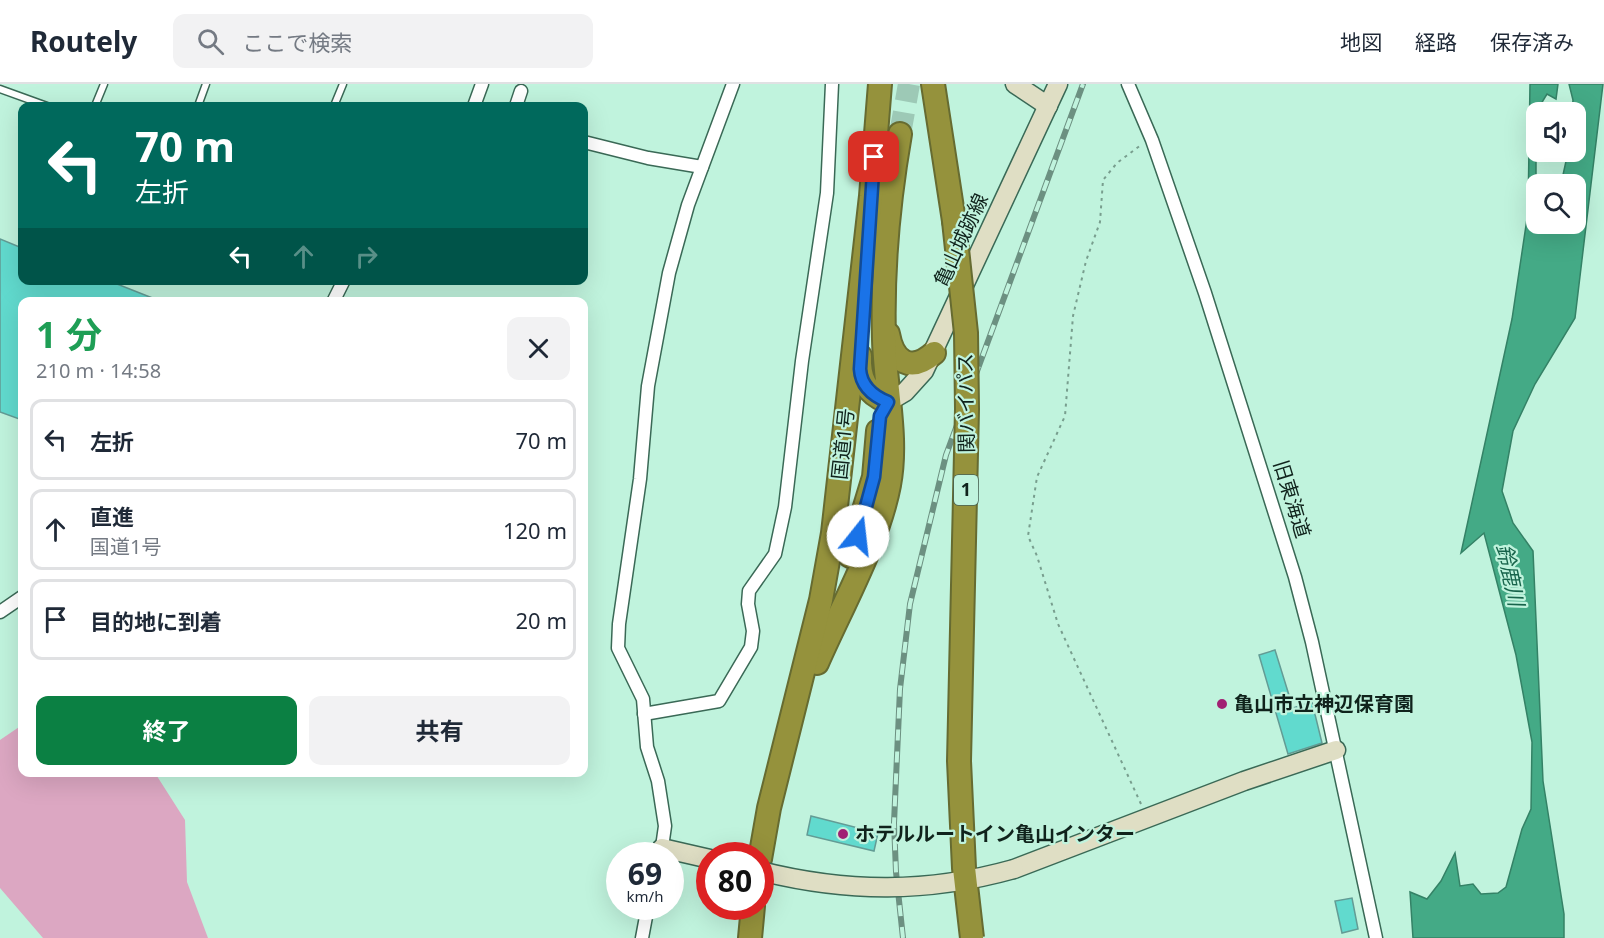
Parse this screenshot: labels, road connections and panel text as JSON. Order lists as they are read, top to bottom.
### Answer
{
  "streets": {
    "highway": ["関バイパス", "国道1号", "1"],
    "street": ["亀山城跡線", "旧東海道"]
  },
  "crossings": [
    ["亀山城跡線", "国道1号"]
  ],
  "water": ["鈴鹿川"],
  "places": ["亀山市立神辺保育園", "ホテルルートイン亀山インター"],
  "page": {
    "header": "Routely",
    "search": "ここで検索",
    "nav": ["地図", "経路", "保存済み"],
    "turn": ["70 m", "左折"],
    "heading": ["1 分", "210 m · 14:58"],
    "list": [
      {
        "name": "左折",
        "value": "70 m"
      },
      {
        "name": "直進",
        "note": "国道1号",
        "value": "120 m"
      },
      {
        "name": "目的地に到着",
        "value": "20 m"
      }
    ],
    "buttons": ["終了", "共有"],
    "speed": "69 km/h",
    "limit": "80"
  }
}
